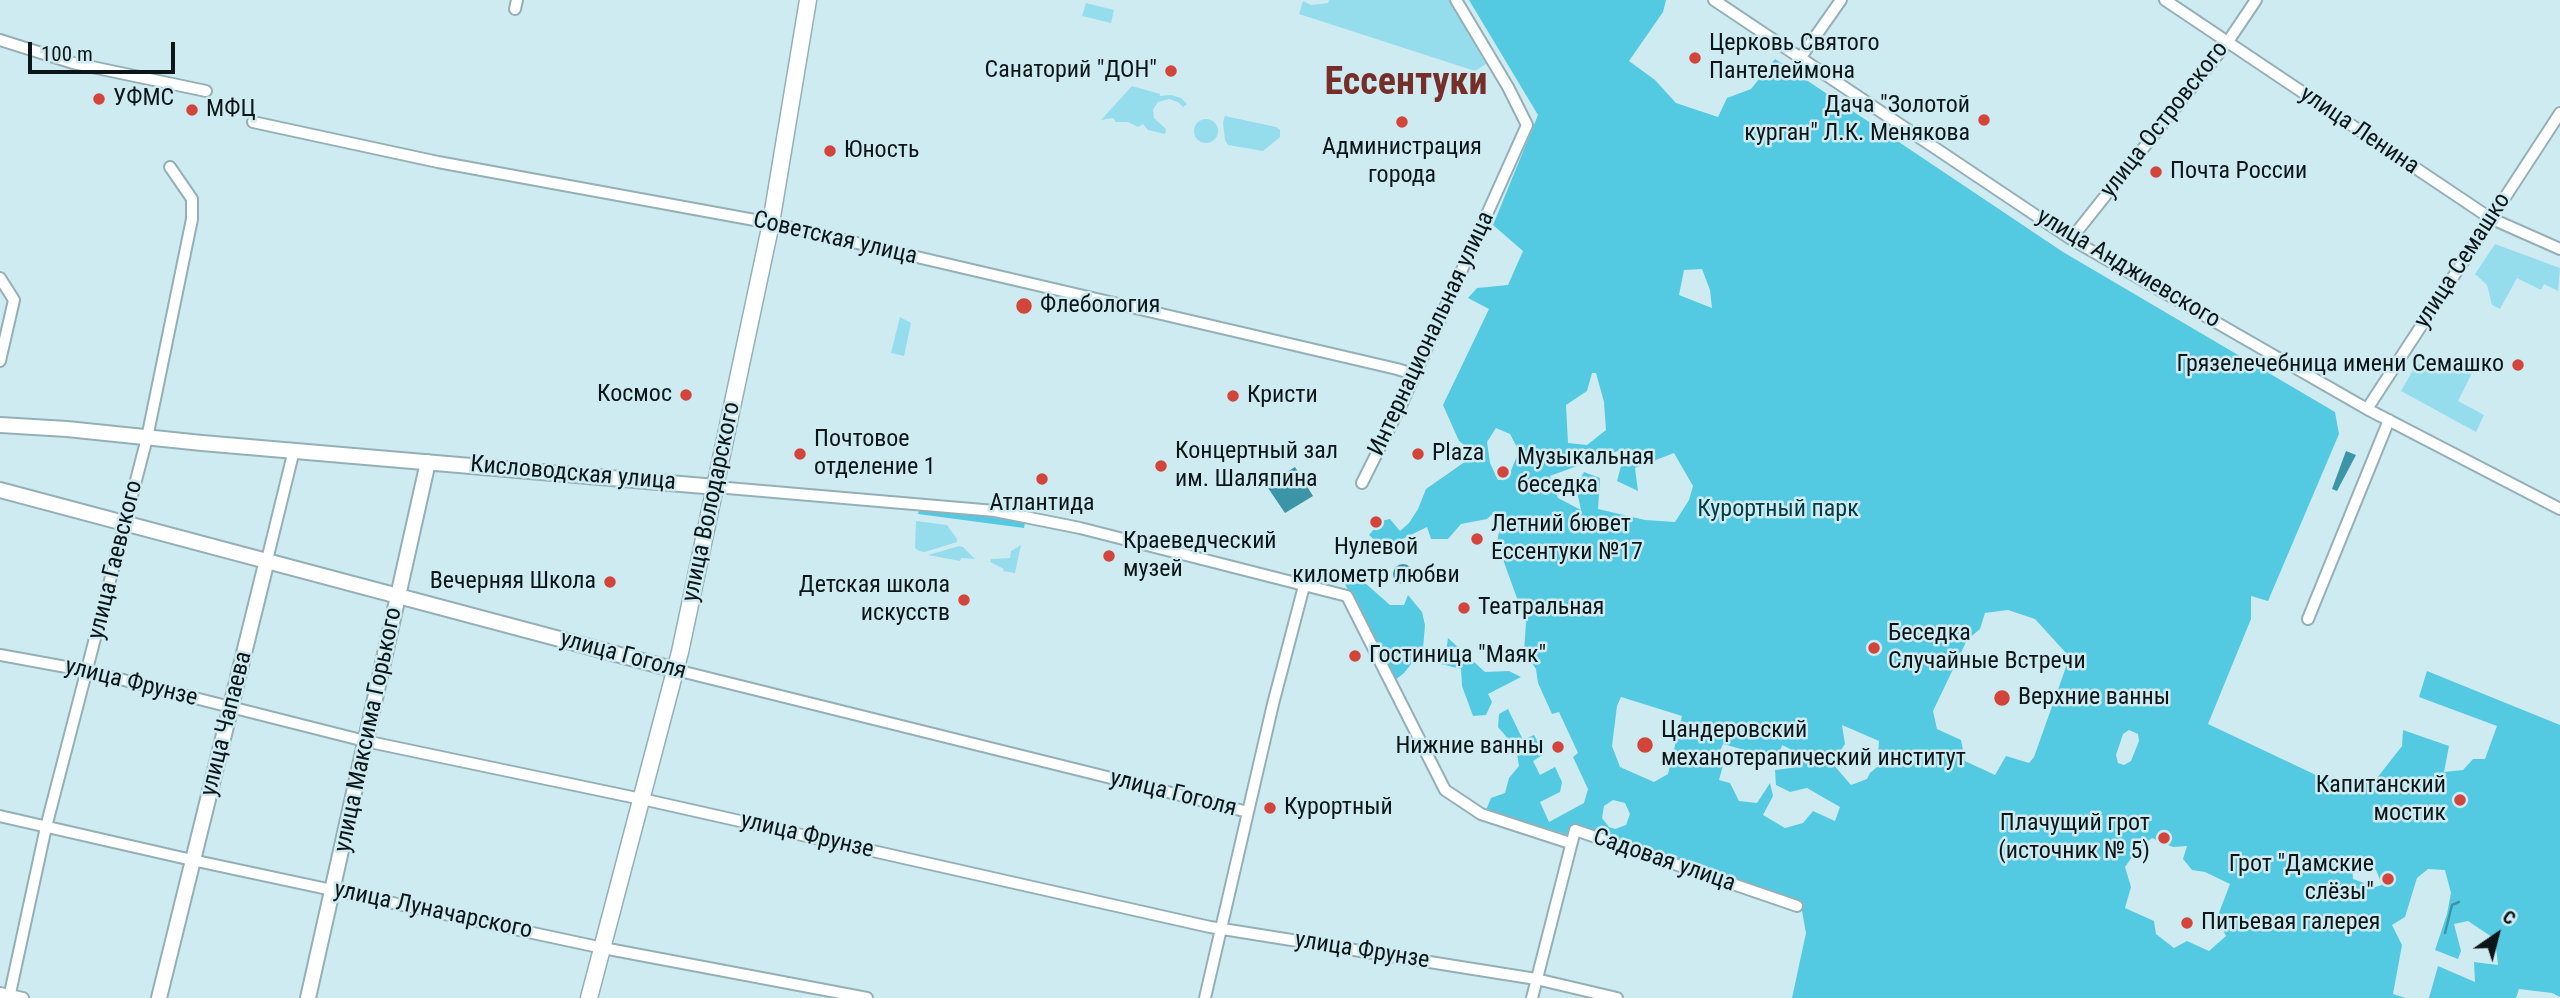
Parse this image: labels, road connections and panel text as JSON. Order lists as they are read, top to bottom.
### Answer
{
  "streets": {
    "main road": ["улица Володарского"],
    "street": [
      "улица Островского",
      "улица Ленина",
      "Советская улица",
      "улица Семашко",
      "улица Анджиевского",
      "Интернациональная улица",
      "Кисловодская улица",
      "улица Гаевского",
      "улица Гоголя",
      "улица Фрунзе",
      "улица Чапаева",
      "улица Максима Горького",
      "Садовая улица",
      "улица Луначарского"
    ]
  },
  "crossings": [
    ["улица Островского", "улица Ленина"],
    ["улица Островского", "улица Анджиевского"],
    ["улица Ленина", "улица Семашко"],
    ["Советская улица", "Интернациональная улица"],
    ["Советская улица", "улица Володарского"],
    ["улица Семашко", "улица Анджиевского"],
    ["Кисловодская улица", "улица Володарского"],
    ["Кисловодская улица", "улица Гаевского"],
    ["Кисловодская улица", "улица Чапаева"],
    ["Кисловодская улица", "улица Максима Горького"],
    ["Кисловодская улица", "Садовая улица"],
    ["улица Володарского", "улица Гоголя"],
    ["улица Володарского", "улица Фрунзе"],
    ["улица Володарского", "улица Луначарского"],
    ["улица Гаевского", "улица Гоголя"],
    ["улица Гаевского", "улица Фрунзе"],
    ["улица Гаевского", "улица Луначарского"],
    ["улица Гоголя", "улица Чапаева"],
    ["улица Гоголя", "улица Максима Горького"],
    ["улица Фрунзе", "улица Чапаева"],
    ["улица Фрунзе", "улица Максима Горького"],
    ["улица Фрунзе", "Садовая улица"],
    ["улица Чапаева", "улица Луначарского"],
    ["улица Максима Горького", "улица Луначарского"]
  ],
  "districts": ["Ессентуки"],
  "parks": ["Курортный парк"],
  "places": [
    "Церковь Святого Пантелеймона",
    "Санаторий \"ДОН\"",
    "УФМС",
    "МФЦ",
    "Дача \"Золотой курган\" Л.К. Менякова",
    "Администрация города",
    "Юность",
    "Почта России",
    "Флебология",
    "Грязелечебница имени Семашко",
    "Космос",
    "Кристи",
    "Почтовое отделение 1",
    "Plaza",
    "Концертный зал им. Шаляпина",
    "Музыкальная беседка",
    "Атлантида",
    "Нулевой километр любви",
    "Летний бювет Ессентуки №17",
    "Краеведческий музей",
    "Вечерняя Школа",
    "Детская школа искусств",
    "Театральная",
    "Беседка Случайные Встречи",
    "Гостиница \"Маяк\"",
    "Верхние ванны",
    "Цандеровский механотерапический институт",
    "Нижние ванны",
    "Капитанский мостик",
    "Курортный",
    "Плачущий грот (источник № 5)",
    "Грот \"Дамские слёзы\"",
    "Питьевая галерея"
  ],
  "scale_bar": "100 m",
  "north": "top right"
}
